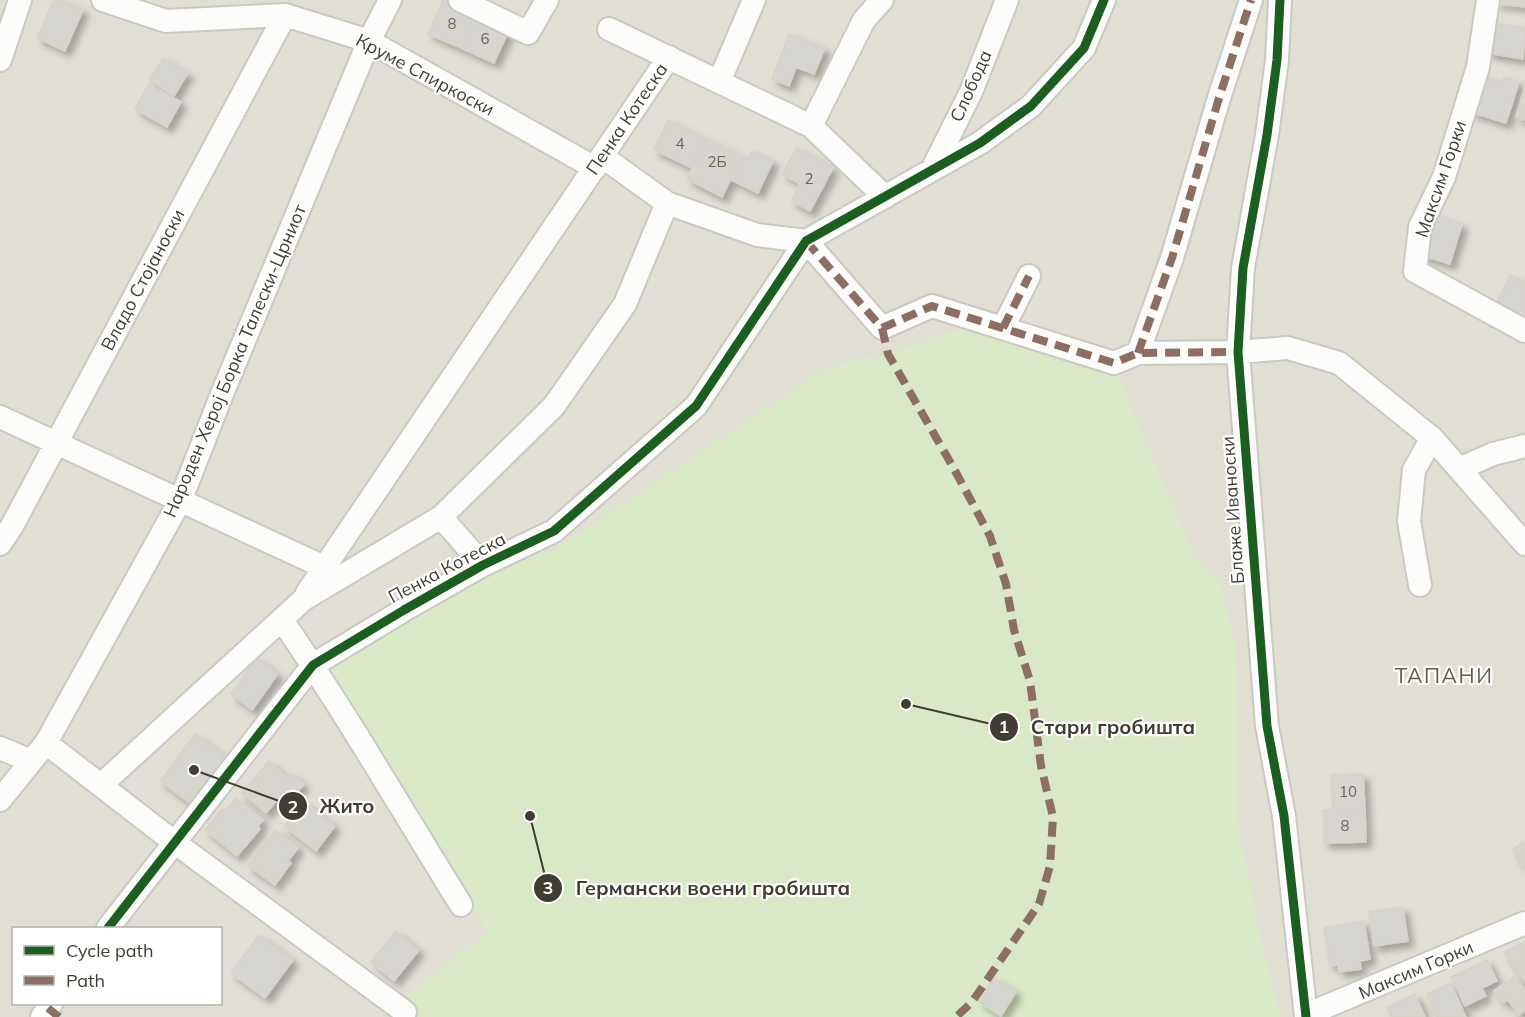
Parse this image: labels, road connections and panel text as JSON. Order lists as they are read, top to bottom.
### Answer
{
  "streets": {
    "street": [
      "Круме Спиркоски",
      "Слобода",
      "Пенка Котеска",
      "Максим Горки",
      "Владо Стојаноски",
      "Народен Херој Борка Талески-Црниот",
      "Блаже Иваноски"
    ]
  },
  "crossings": [
    ["Круме Спиркоски", "Пенка Котеска"],
    ["Круме Спиркоски", "Владо Стојаноски"],
    ["Круме Спиркоски", "Народен Херој Борка Талески-Црниот"],
    ["Максим Горки", "Блаже Иваноски"]
  ],
  "districts": ["ТАПАНИ"],
  "places": ["Стари гробишта", "Жито", "Германски воени гробишта"],
  "house_numbers": [
    "8",
    "6",
    "4",
    "2Б",
    "2",
    "10",
    "8"
  ],
  "legend": ["Cycle path", "Path"]
}
